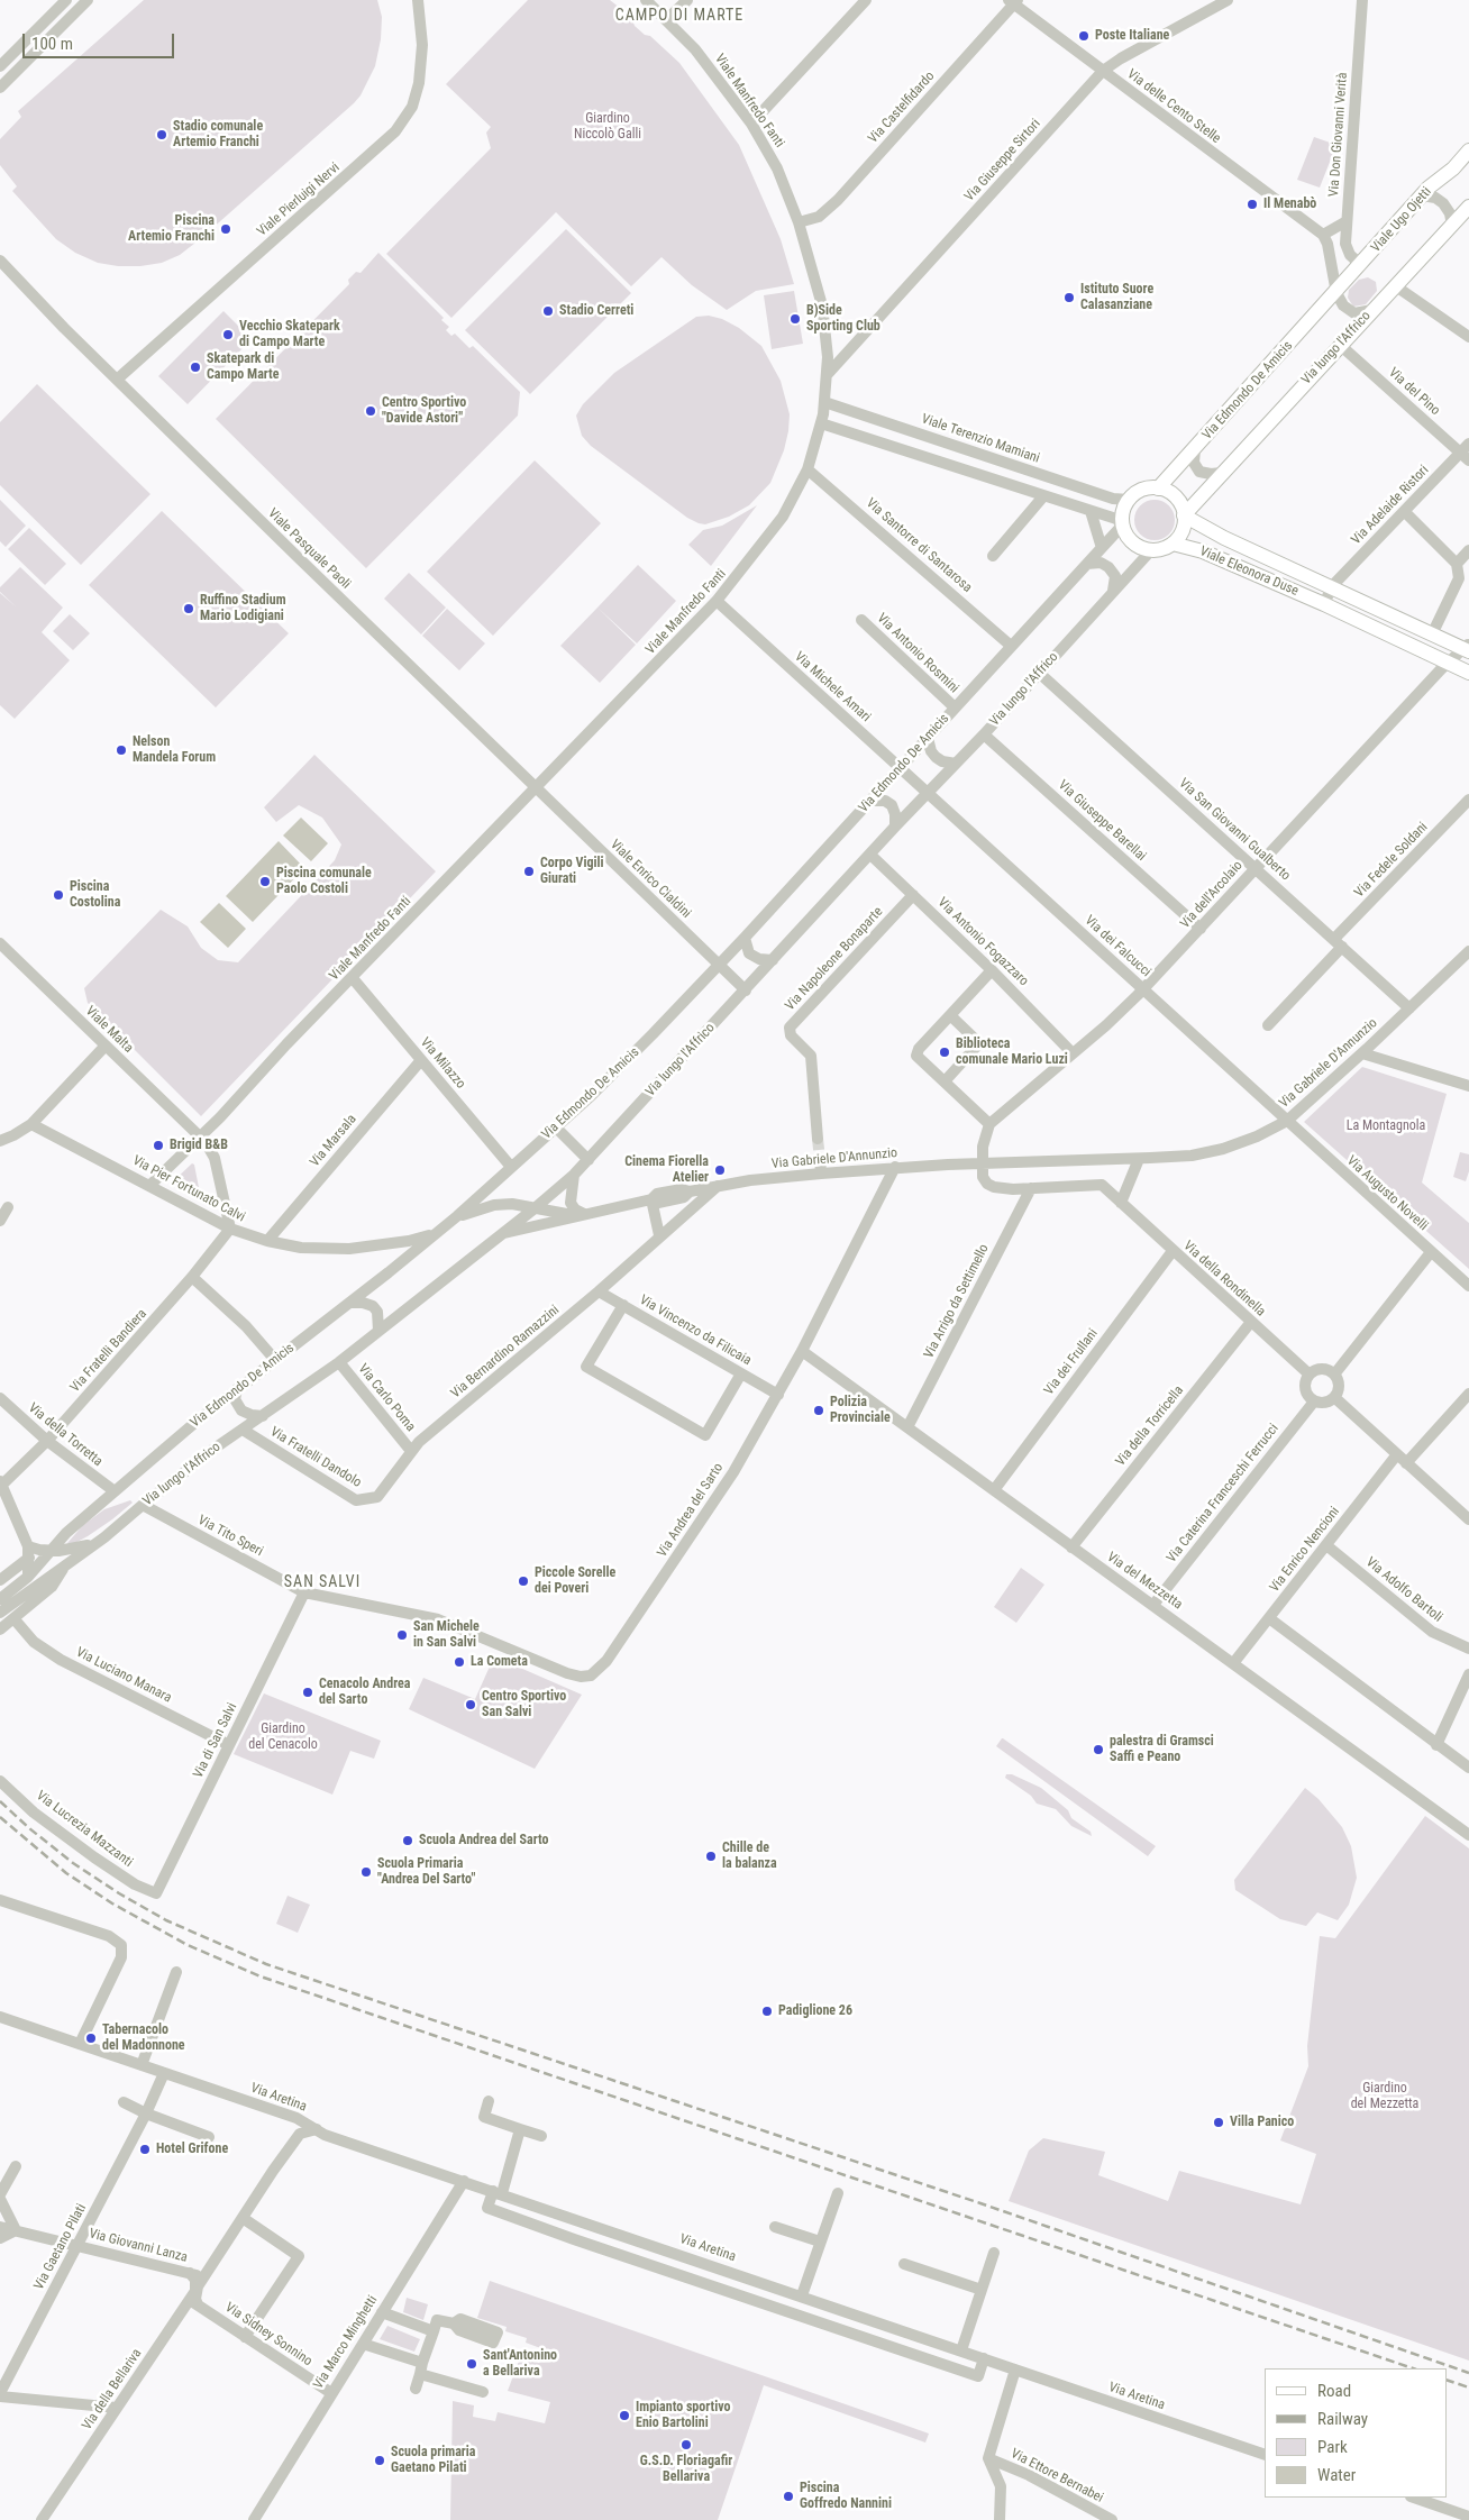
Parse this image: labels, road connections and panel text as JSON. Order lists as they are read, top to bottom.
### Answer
{
  "streets": {
    "main road": [
      "Viale Ugo Ojetti",
      "Via lungo l'Affrico",
      "Via Edmondo De Amicis",
      "Viale Eleonora Duse"
    ],
    "street": [
      "Viale Manfredo Fanti",
      "Via delle Cento Stelle",
      "Via Castelfidardo",
      "Via Don Giovanni Verità",
      "Via Giuseppe Sirtori",
      "Viale Pierluigi Nervi",
      "Via del Pino",
      "Viale Terenzio Mamiani",
      "Via Adelaide Ristori",
      "Via Santorre di Santarosa",
      "Viale Pasquale Paoli",
      "Via Antonio Rosmini",
      "Via Michele Amari",
      "Via Giuseppe Barellai",
      "Via San Giovanni Gualberto",
      "Via Fedele Soldani",
      "Viale Enrico Cialdini",
      "Via dell'Arcolaio",
      "Via Antonio Fogazzaro",
      "Via dei Falcucci",
      "Via Napoleone Bonaparte",
      "Viale Malta",
      "Via Milazzo",
      "Via Gabriele D'Annunzio",
      "Via Marsala",
      "Via Pier Fortunato Calvi",
      "Via Augusto Novelli",
      "Via della Rondinella",
      "Via Arrigo da Settimello",
      "Via Vincenzo da Filicaia",
      "Via Fratelli Bandiera",
      "Via Bernardino Ramazzini",
      "Via dei Frullani",
      "Via Carlo Poma",
      "Via della Torricella",
      "Via della Torretta",
      "Via Fratelli Dandolo",
      "Via Caterina Franceschi Ferrucci",
      "Via Andrea del Sarto",
      "Via Tito Speri",
      "Via Enrico Nencioni",
      "Via del Mezzetta",
      "Via Adolfo Bartoli",
      "Via Luciano Manara",
      "Via di San Salvi",
      "Via Lucrezia Mazzanti",
      "Via Aretina",
      "Via Giovanni Lanza",
      "Via Gaetano Pilati",
      "Via Sidney Sonnino",
      "Via Marco Minghetti",
      "Via della Bellariva",
      "Via Ettore Bernabei"
    ]
  },
  "crossings": [
    ["Viale Manfredo Fanti", "Via Castelfidardo"],
    ["Viale Manfredo Fanti", "Via Giuseppe Sirtori"],
    ["Viale Manfredo Fanti", "Viale Terenzio Mamiani"],
    ["Viale Manfredo Fanti", "Via Santorre di Santarosa"],
    ["Viale Manfredo Fanti", "Viale Pasquale Paoli"],
    ["Viale Manfredo Fanti", "Via Michele Amari"],
    ["Viale Manfredo Fanti", "Viale Enrico Cialdini"],
    ["Viale Manfredo Fanti", "Viale Malta"],
    ["Viale Manfredo Fanti", "Via Milazzo"],
    ["Viale Manfredo Fanti", "Via Pier Fortunato Calvi"],
    ["Via delle Cento Stelle", "Via Castelfidardo"],
    ["Via delle Cento Stelle", "Via Giuseppe Sirtori"],
    ["Via Don Giovanni Verità", "Viale Ugo Ojetti"],
    ["Viale Pierluigi Nervi", "Viale Pasquale Paoli"],
    ["Viale Ugo Ojetti", "Via lungo l'Affrico"],
    ["Viale Ugo Ojetti", "Via Edmondo De Amicis"],
    ["Via lungo l'Affrico", "Via Edmondo De Amicis"],
    ["Via lungo l'Affrico", "Via del Pino"],
    ["Via lungo l'Affrico", "Viale Terenzio Mamiani"],
    ["Via lungo l'Affrico", "Viale Eleonora Duse"],
    ["Via lungo l'Affrico", "Via Michele Amari"],
    ["Via lungo l'Affrico", "Via Giuseppe Barellai"],
    ["Via lungo l'Affrico", "Via San Giovanni Gualberto"],
    ["Via lungo l'Affrico", "Viale Enrico Cialdini"],
    ["Via lungo l'Affrico", "Via Antonio Fogazzaro"],
    ["Via lungo l'Affrico", "Via dei Falcucci"],
    ["Via lungo l'Affrico", "Via Gabriele D'Annunzio"],
    ["Via lungo l'Affrico", "Via Carlo Poma"],
    ["Via lungo l'Affrico", "Via Fratelli Dandolo"],
    ["Via lungo l'Affrico", "Via Tito Speri"],
    ["Via lungo l'Affrico", "Via Luciano Manara"],
    ["Via Edmondo De Amicis", "Viale Terenzio Mamiani"],
    ["Via Edmondo De Amicis", "Via Santorre di Santarosa"],
    ["Via Edmondo De Amicis", "Viale Eleonora Duse"],
    ["Via Edmondo De Amicis", "Via Antonio Rosmini"],
    ["Via Edmondo De Amicis", "Via Michele Amari"],
    ["Via Edmondo De Amicis", "Viale Enrico Cialdini"],
    ["Via Edmondo De Amicis", "Via Milazzo"],
    ["Via Edmondo De Amicis", "Via Pier Fortunato Calvi"],
    ["Via Edmondo De Amicis", "Via della Torretta"],
    ["Via del Pino", "Via Adelaide Ristori"],
    ["Viale Terenzio Mamiani", "Viale Eleonora Duse"],
    ["Via Adelaide Ristori", "Viale Eleonora Duse"],
    ["Viale Pasquale Paoli", "Viale Enrico Cialdini"],
    ["Viale Eleonora Duse", "Via dell'Arcolaio"],
    ["Via Michele Amari", "Via dei Falcucci"],
    ["Via Giuseppe Barellai", "Via dell'Arcolaio"],
    ["Via San Giovanni Gualberto", "Via Fedele Soldani"],
    ["Via San Giovanni Gualberto", "Via dell'Arcolaio"],
    ["Via San Giovanni Gualberto", "Via Gabriele D'Annunzio"],
    ["Via dell'Arcolaio", "Via Antonio Fogazzaro"],
    ["Via dell'Arcolaio", "Via dei Falcucci"],
    ["Via Antonio Fogazzaro", "Via Napoleone Bonaparte"],
    ["Via dei Falcucci", "Via Gabriele D'Annunzio"],
    ["Via dei Falcucci", "Via Augusto Novelli"],
    ["Viale Malta", "Via Pier Fortunato Calvi"],
    ["Viale Malta", "Via Fratelli Bandiera"],
    ["Via Milazzo", "Via Marsala"],
    ["Via Gabriele D'Annunzio", "Via Augusto Novelli"],
    ["Via Gabriele D'Annunzio", "Via Bernardino Ramazzini"],
    ["Via Gabriele D'Annunzio", "Via Andrea del Sarto"],
    ["Via Marsala", "Via Pier Fortunato Calvi"],
    ["Via Pier Fortunato Calvi", "Via Fratelli Bandiera"],
    ["Via della Rondinella", "Via Arrigo da Settimello"],
    ["Via della Rondinella", "Via dei Frullani"],
    ["Via della Rondinella", "Via della Torricella"],
    ["Via della Rondinella", "Via Caterina Franceschi Ferrucci"],
    ["Via Arrigo da Settimello", "Via del Mezzetta"],
    ["Via Vincenzo da Filicaia", "Via Bernardino Ramazzini"],
    ["Via Vincenzo da Filicaia", "Via Andrea del Sarto"],
    ["Via Fratelli Bandiera", "Via della Torretta"],
    ["Via Bernardino Ramazzini", "Via Carlo Poma"],
    ["Via Bernardino Ramazzini", "Via Fratelli Dandolo"],
    ["Via dei Frullani", "Via del Mezzetta"],
    ["Via della Torricella", "Via del Mezzetta"],
    ["Via Caterina Franceschi Ferrucci", "Via del Mezzetta"],
    ["Via Andrea del Sarto", "Via Tito Speri"],
    ["Via Andrea del Sarto", "Via del Mezzetta"],
    ["Via Andrea del Sarto", "Via di San Salvi"],
    ["Via Tito Speri", "Via di San Salvi"],
    ["Via Enrico Nencioni", "Via del Mezzetta"],
    ["Via Enrico Nencioni", "Via Adolfo Bartoli"],
    ["Via Luciano Manara", "Via di San Salvi"],
    ["Via di San Salvi", "Via Lucrezia Mazzanti"],
    ["Via Aretina", "Via Gaetano Pilati"],
    ["Via Aretina", "Via Marco Minghetti"],
    ["Via Aretina", "Via della Bellariva"],
    ["Via Giovanni Lanza", "Via Gaetano Pilati"],
    ["Via Giovanni Lanza", "Via della Bellariva"],
    ["Via Sidney Sonnino", "Via Marco Minghetti"],
    ["Via Sidney Sonnino", "Via della Bellariva"]
  ],
  "districts": ["CAMPO DI MARTE", "SAN SALVI"],
  "parks": [
    "Giardino Niccolò Galli",
    "La Montagnola",
    "Giardino del Cenacolo",
    "Giardino del Mezzetta"
  ],
  "places": [
    "Poste Italiane",
    "Stadio comunale Artemio Franchi",
    "Il Menabò",
    "Piscina Artemio Franchi",
    "Istituto Suore Calasanziane",
    "Stadio Cerreti",
    "B)Side Sporting Club",
    "Vecchio Skatepark di Campo Marte",
    "Skatepark di Campo Marte",
    "Centro Sportivo \"Davide Astori\"",
    "Ruffino Stadium Mario Lodigiani",
    "Nelson Mandela Forum",
    "Corpo Vigili Giurati",
    "Piscina comunale Paolo Costoli",
    "Piscina Costolina",
    "Biblioteca comunale Mario Luzi",
    "Brigid B&B",
    "Cinema Fiorella Atelier",
    "Polizia Provinciale",
    "Piccole Sorelle dei Poveri",
    "San Michele in San Salvi",
    "La Cometa",
    "Cenacolo Andrea del Sarto",
    "Centro Sportivo San Salvi",
    "palestra di Gramsci Saffi e Peano",
    "Scuola Andrea del Sarto",
    "Chille de la balanza",
    "Scuola Primaria \"Andrea Del Sarto\"",
    "Padiglione 26",
    "Tabernacolo del Madonnone",
    "Villa Panico",
    "Hotel Grifone",
    "Sant'Antonino a Bellariva",
    "Impianto sportivo Enio Bartolini",
    "G.S.D. Floriagafir Bellariva",
    "Scuola primaria Gaetano Pilati",
    "Piscina Goffredo Nannini"
  ],
  "legend": [
    "Road",
    "Railway",
    "Park",
    "Water"
  ],
  "scale_bar": "100 m"
}
